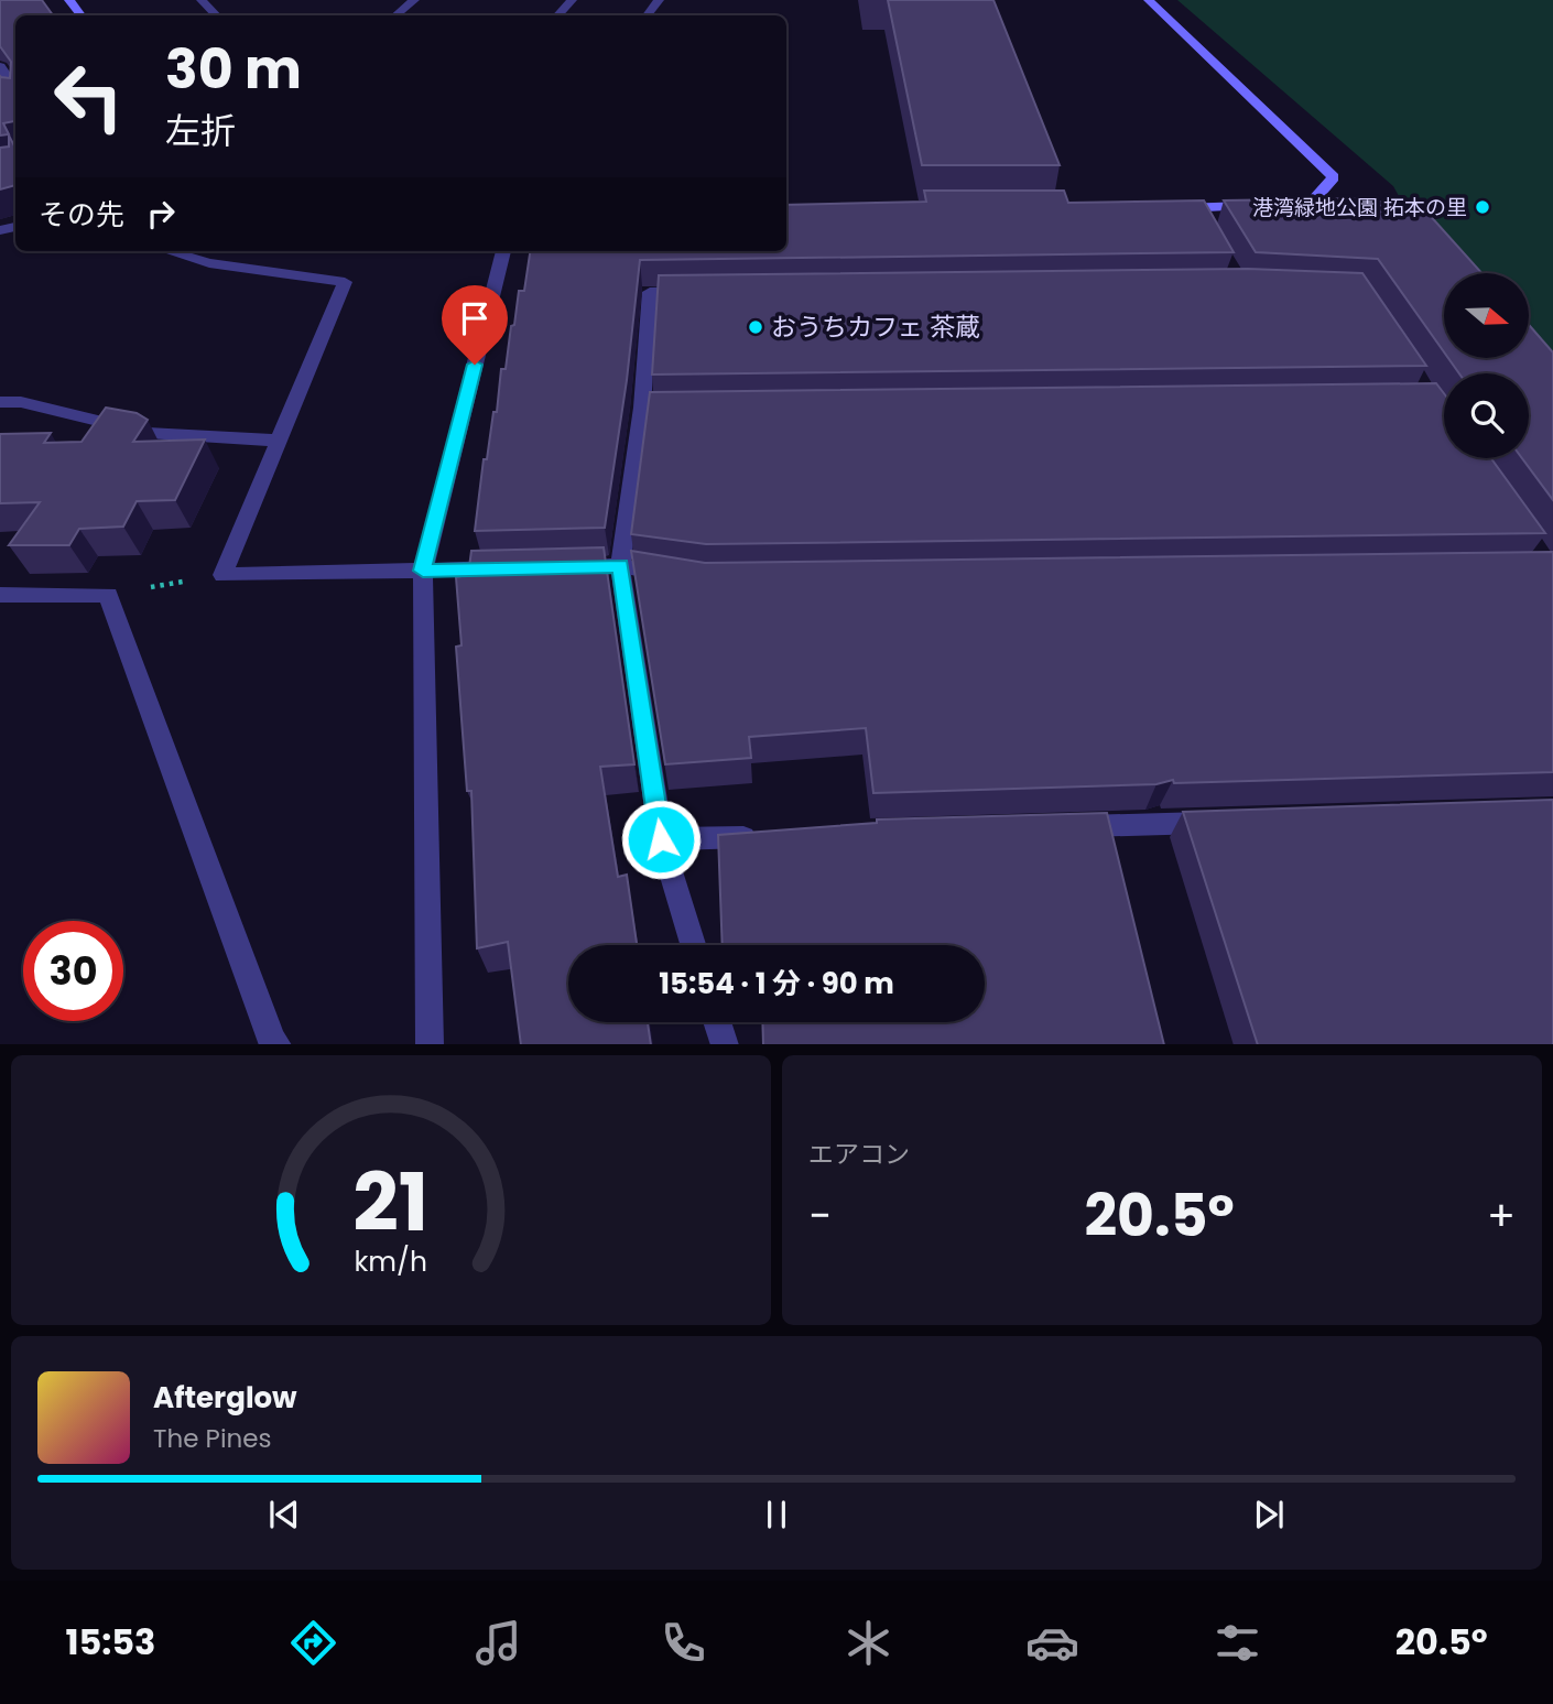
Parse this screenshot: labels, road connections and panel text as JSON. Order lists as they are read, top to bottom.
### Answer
{
  "places": ["港湾緑地公園 拓本の里", "おうちカフェ 茶蔵"],
  "north": "right",
  "page": {
    "turn": ["30 m", "左折"],
    "then": "その先",
    "limit": "30",
    "trip": "15:54 · 1 分 · 90 m",
    "tile": "エアコン",
    "heat": ["−", "20.5°", "+"],
    "song": ["Afterglow", "The Pines"],
    "tabs": ["15:53", "20.5°"],
    "gauge": ["21", "km/h"]
  }
}
